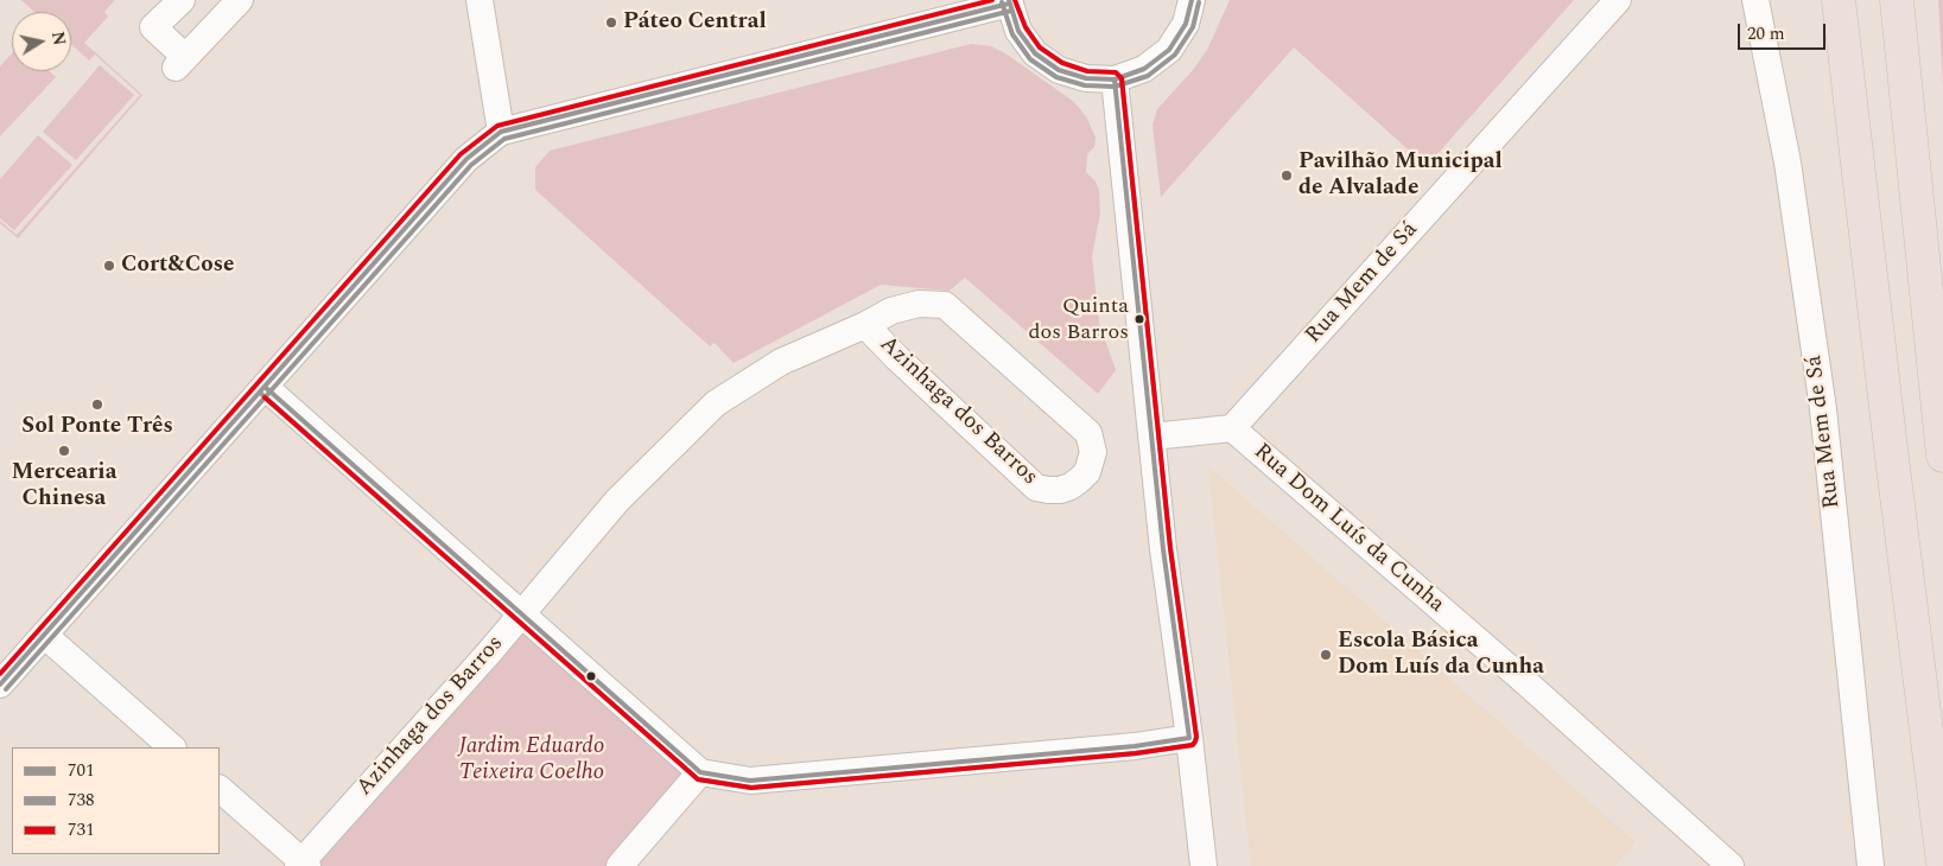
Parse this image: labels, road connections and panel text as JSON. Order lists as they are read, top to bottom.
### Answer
{
  "streets": {
    "street": ["Rua Mem de Sá", "Azinhaga dos Barros", "Rua Dom Luís da Cunha"]
  },
  "crossings": [
    ["Rua Mem de Sá", "Rua Dom Luís da Cunha"]
  ],
  "parks": ["Jardim Eduardo Teixeira Coelho"],
  "places": [
    "Páteo Central",
    "Pavilhão Municipal de Alvalade",
    "Cort&Cose",
    "Quinta dos Barros",
    "Sol Ponte Três",
    "Mercearia Chinesa",
    "Escola Básica Dom Luís da Cunha"
  ],
  "lines": ["transit line 701", "transit line 731", "transit line 738"],
  "legend": ["701", "738", "731"],
  "scale_bar": "20 m",
  "north": "right"
}
